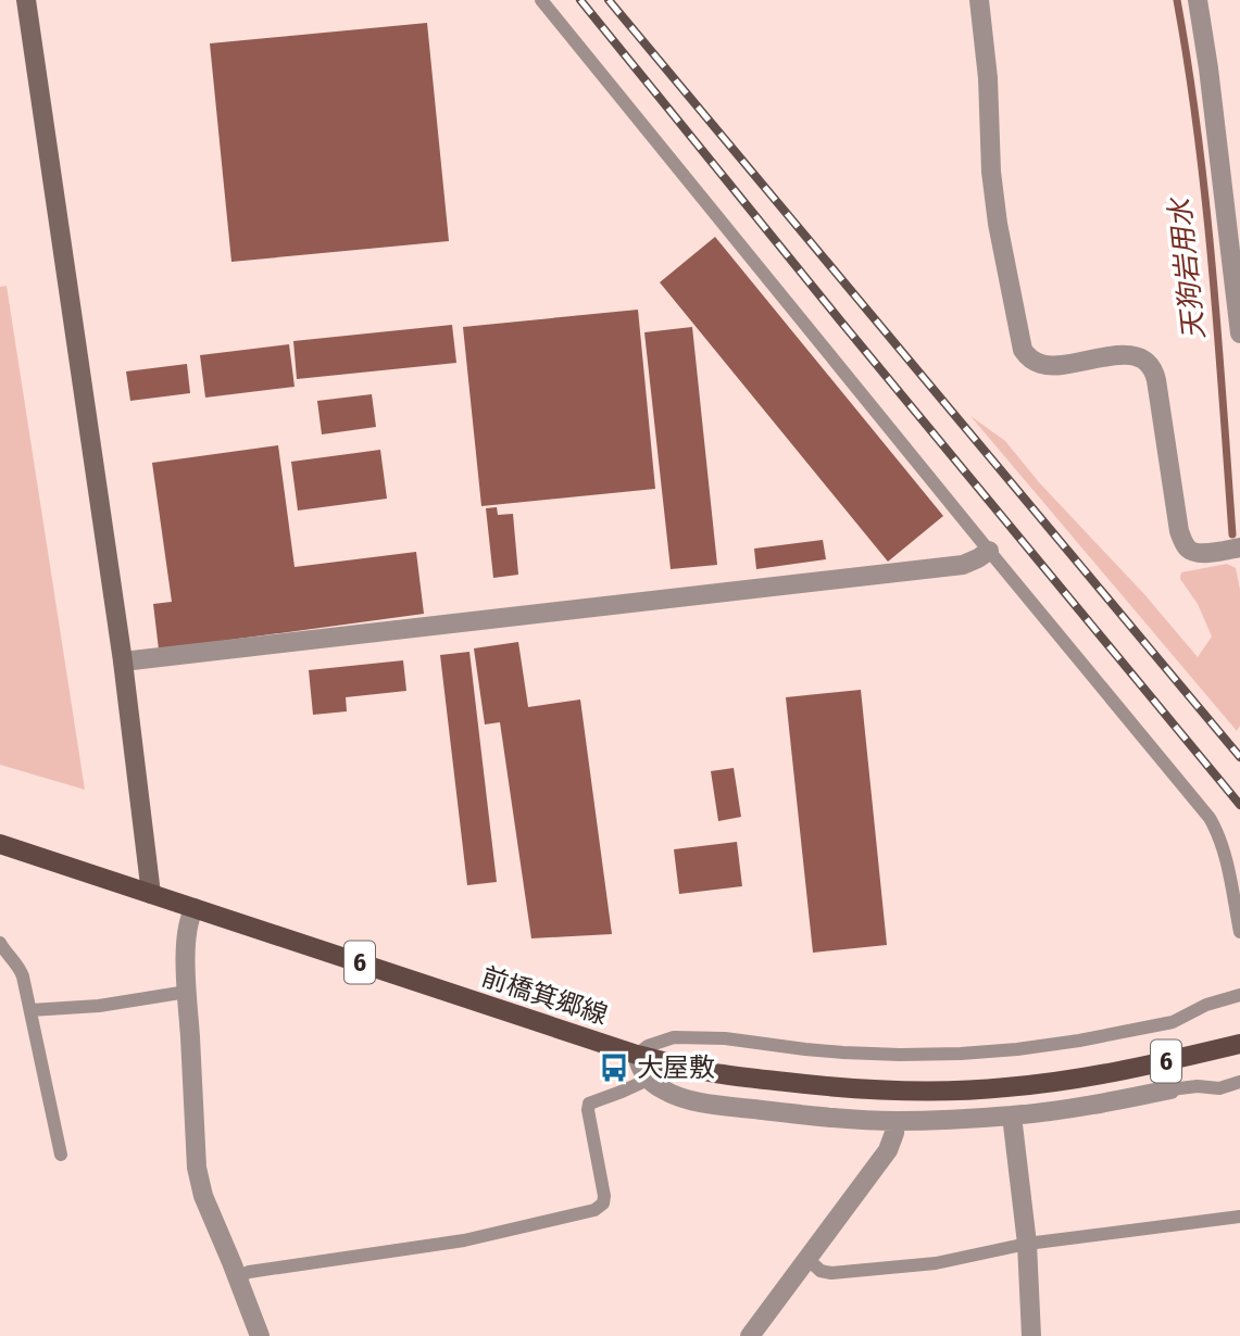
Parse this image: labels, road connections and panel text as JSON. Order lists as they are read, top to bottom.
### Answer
{
  "streets": {
    "main road": ["6", "前橋箕郷線"]
  },
  "water": ["天狗岩用水"],
  "places": {
    "bus stop": ["大屋敷"]
  }
}
